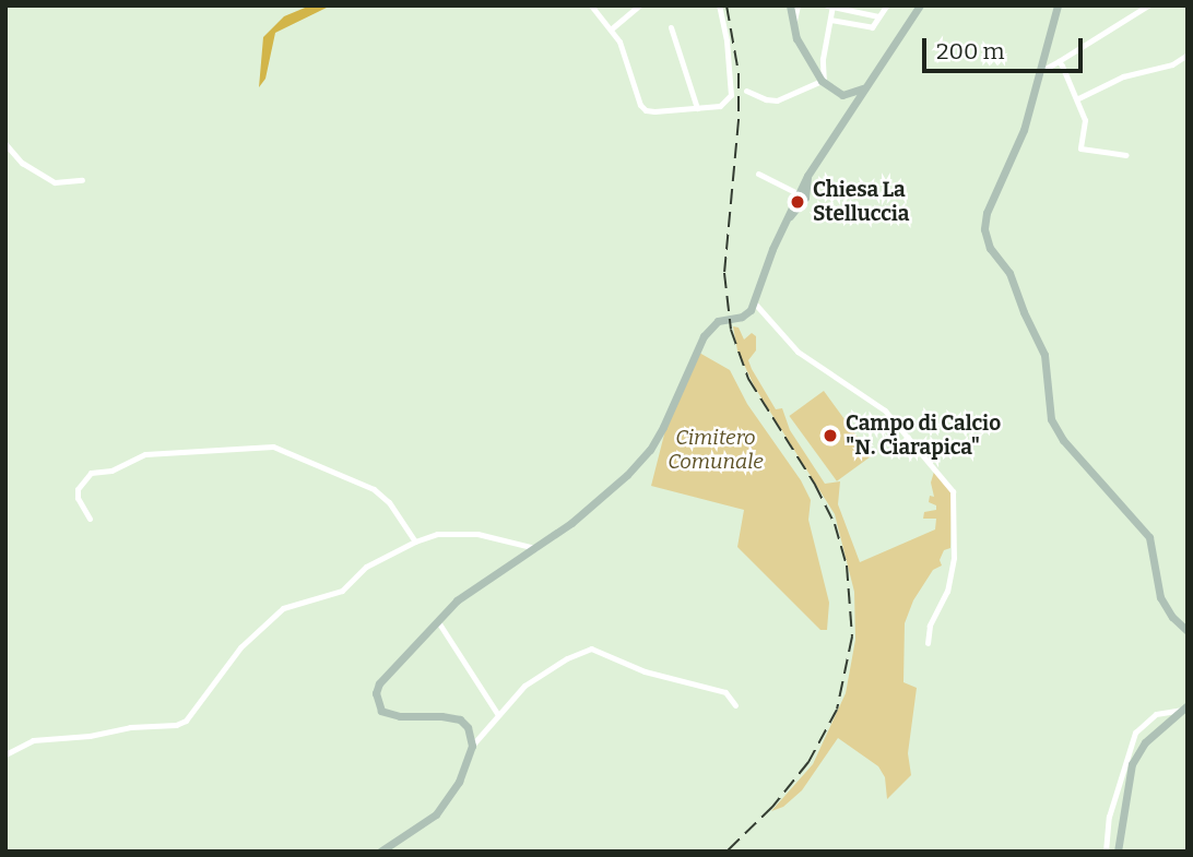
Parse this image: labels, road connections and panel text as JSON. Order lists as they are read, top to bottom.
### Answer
{
  "parks": ["Cimitero Comunale"],
  "places": ["Chiesa La Stelluccia", "Campo di Calcio \"N. Ciarapica\""],
  "scale_bar": "200 m"
}
